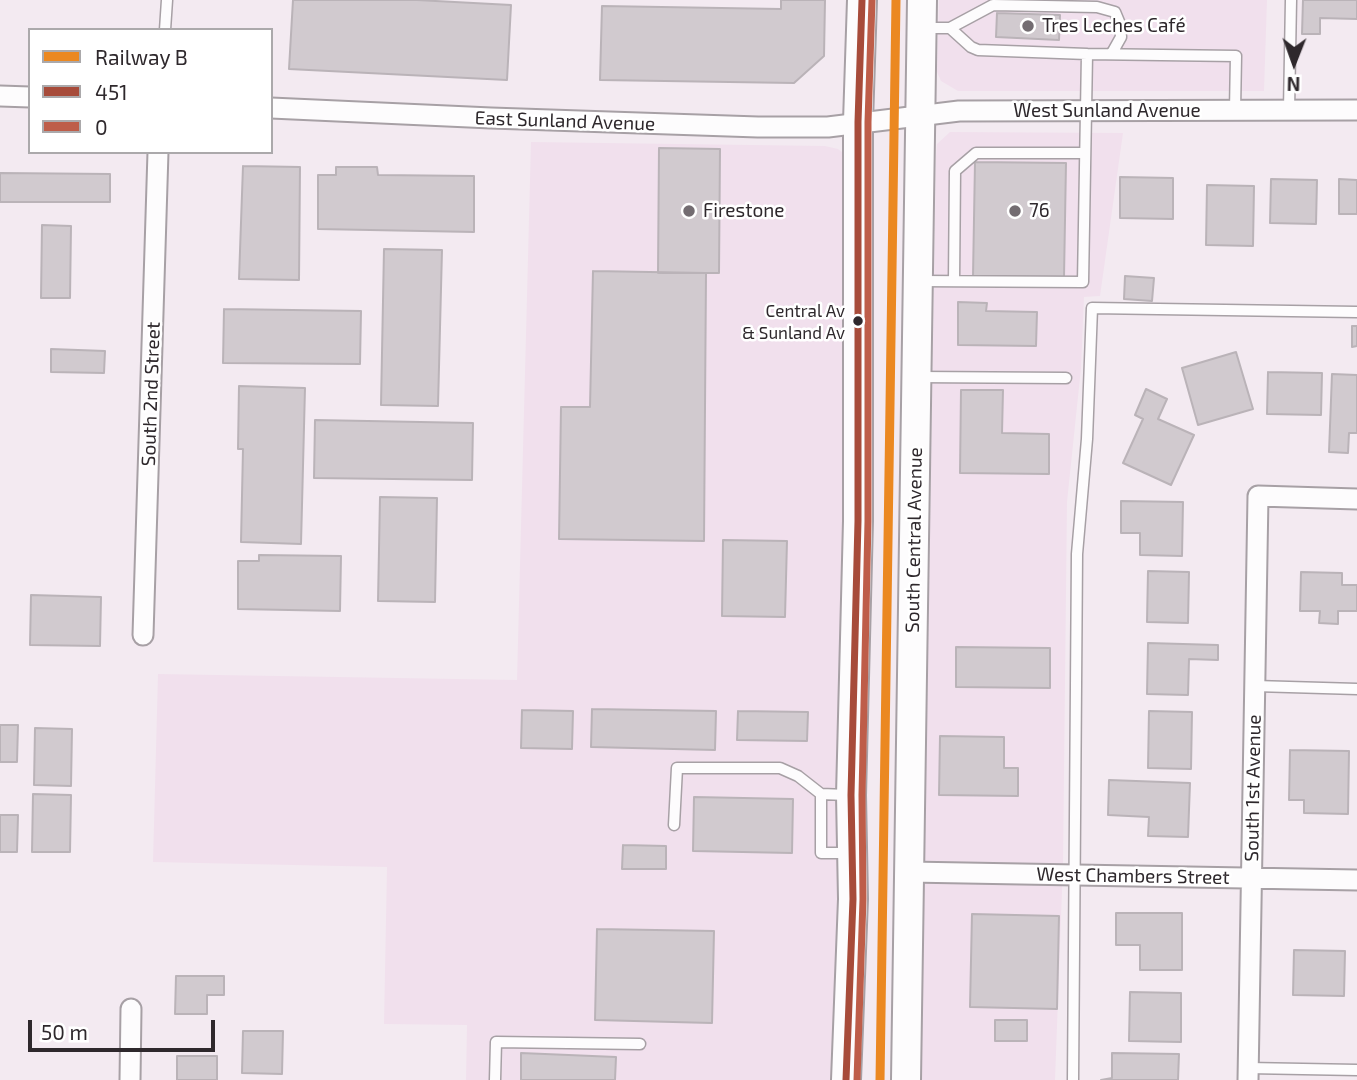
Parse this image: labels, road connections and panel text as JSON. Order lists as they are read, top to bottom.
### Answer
{
  "streets": {
    "main road": ["South Central Avenue"],
    "street": [
      "West Sunland Avenue",
      "East Sunland Avenue",
      "South 2nd Street",
      "South 1st Avenue",
      "West Chambers Street"
    ]
  },
  "crossings": [
    ["West Sunland Avenue", "East Sunland Avenue"],
    ["West Sunland Avenue", "South Central Avenue"],
    ["South Central Avenue", "West Chambers Street"],
    ["South 1st Avenue", "West Chambers Street"]
  ],
  "places": [
    "Tres Leches Café",
    "Firestone",
    "76",
    "Central Av & Sunland Av"
  ],
  "lines": ["rail line B", "transit line 451", "transit line 0"],
  "legend": ["Railway B", "451", "0"],
  "scale_bar": "50 m",
  "north": "bottom"
}
